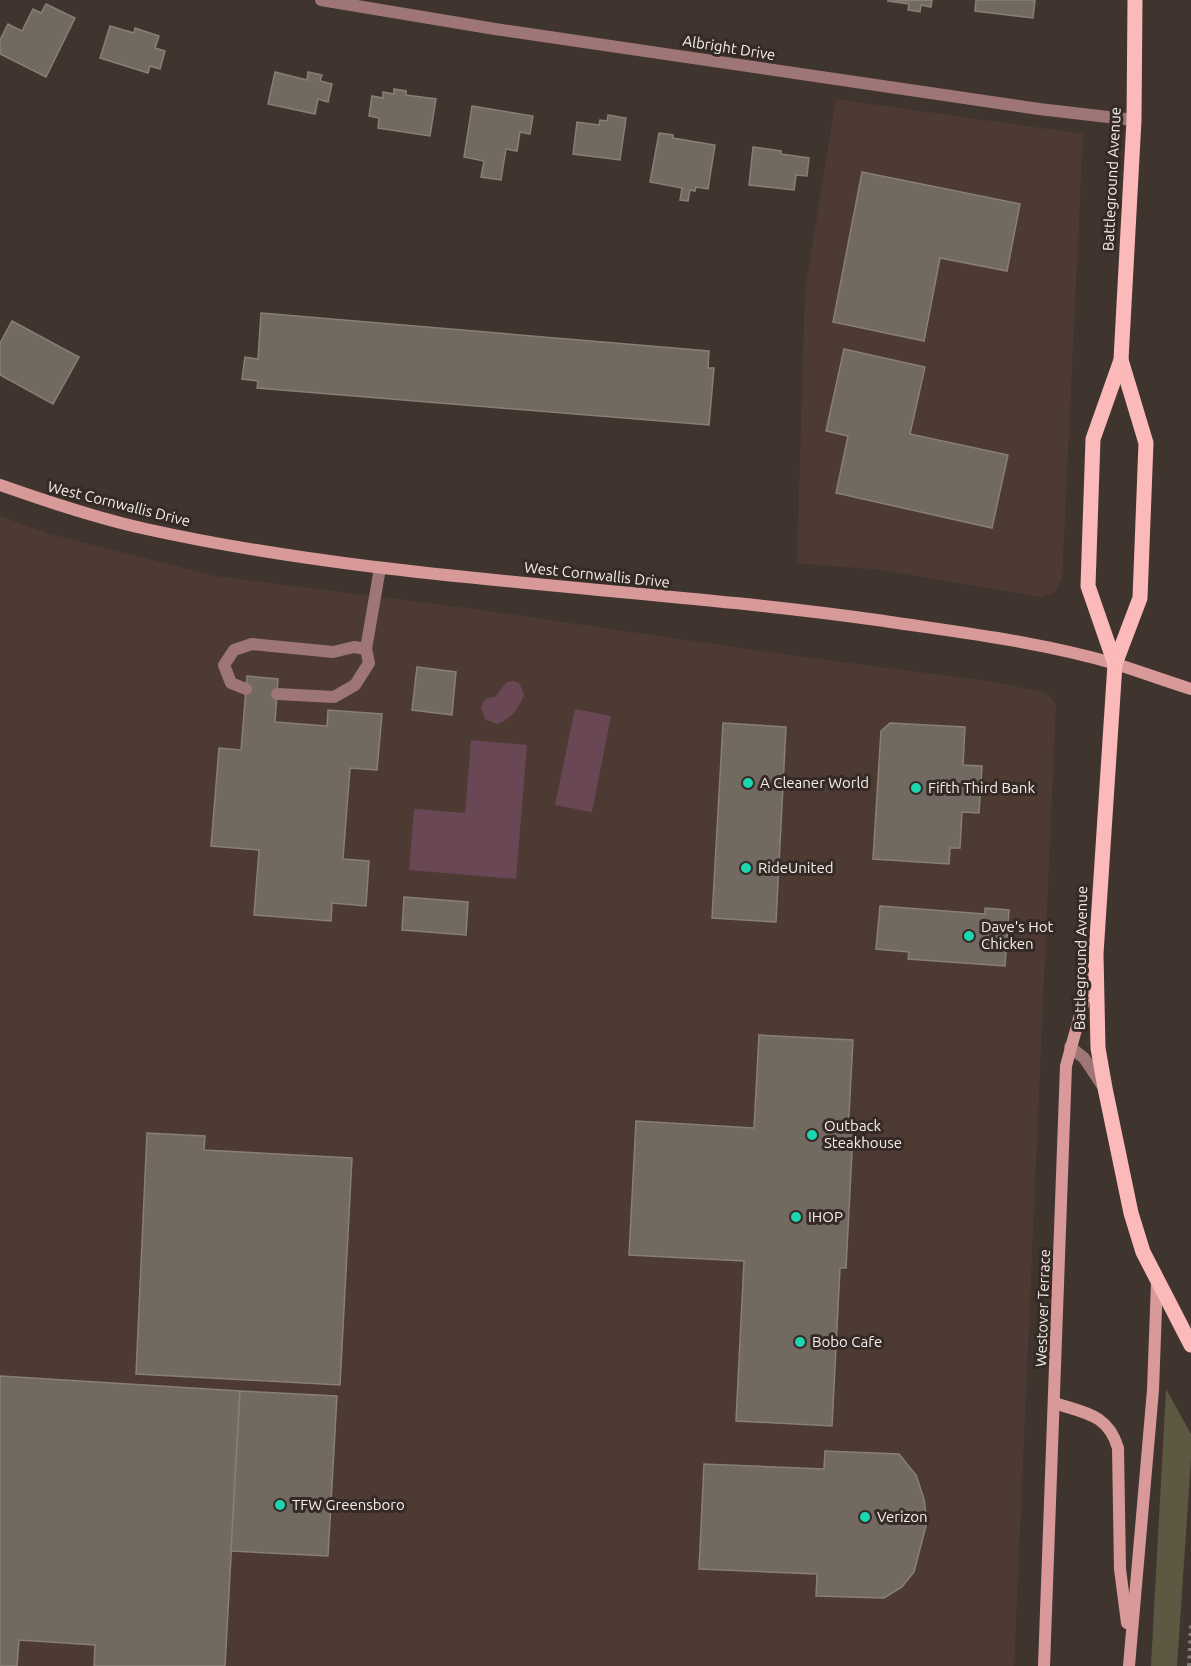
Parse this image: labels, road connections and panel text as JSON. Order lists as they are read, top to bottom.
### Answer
{
  "streets": {
    "main road": ["Battleground Avenue", "West Cornwallis Drive", "Westover Terrace"],
    "street": ["Albright Drive"]
  },
  "crossings": [
    ["Albright Drive", "Battleground Avenue"],
    ["Battleground Avenue", "West Cornwallis Drive"],
    ["Battleground Avenue", "Westover Terrace"]
  ],
  "places": [
    "A Cleaner World",
    "Fifth Third Bank",
    "RideUnited",
    "Dave's Hot Chicken",
    "Outback Steakhouse",
    "IHOP",
    "Bobo Cafe",
    "TFW Greensboro",
    "Verizon"
  ]
}
